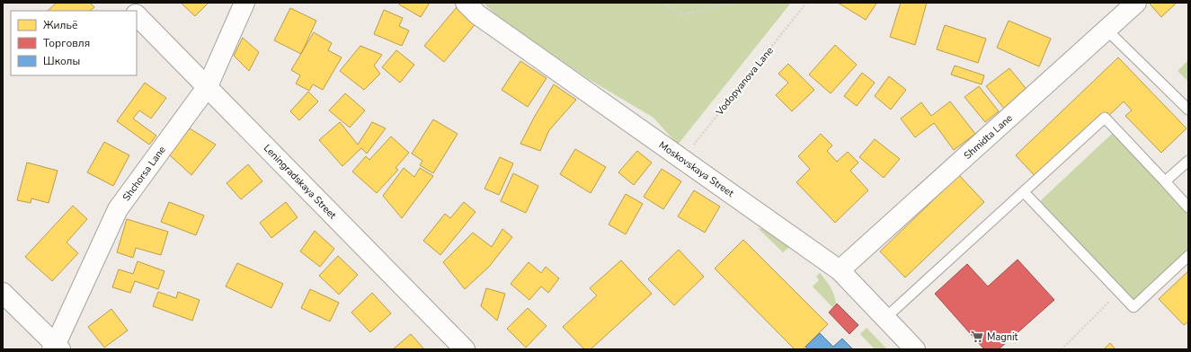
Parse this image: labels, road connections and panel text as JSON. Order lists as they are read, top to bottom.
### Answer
{
  "streets": {
    "street": [
      "Shmidta Lane",
      "Moskovskaya Street",
      "Shchorsa Lane",
      "Leningradskaya Street"
    ],
    "path": ["Vodopyanova Lane"]
  },
  "crossings": [
    ["Vodopyanova Lane", "Moskovskaya Street"],
    ["Shmidta Lane", "Moskovskaya Street"],
    ["Shchorsa Lane", "Leningradskaya Street"]
  ],
  "places": {
    "supermarket": ["Magnit"]
  },
  "legend": ["Жильё", "Торговля", "Школы"]
}
